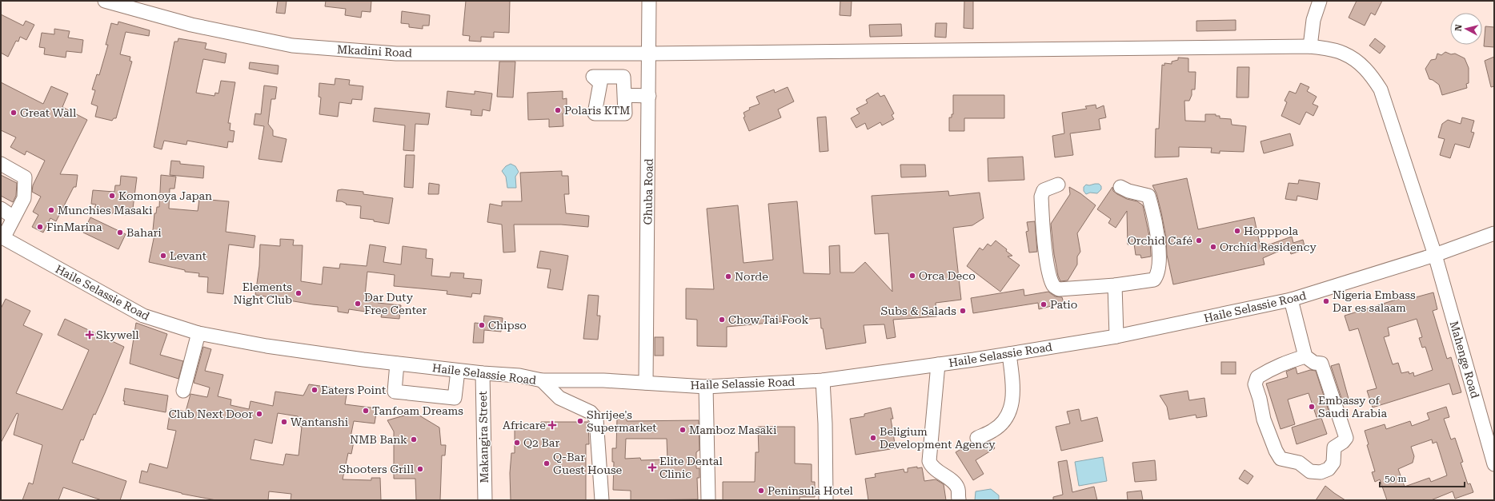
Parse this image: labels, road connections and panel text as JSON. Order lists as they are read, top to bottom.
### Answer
{
  "streets": {
    "street": [
      "Mkadini Road",
      "Ghuba Road",
      "Haile Selassie Road",
      "Mahenge Road",
      "Makangira Street"
    ]
  },
  "crossings": [
    ["Mkadini Road", "Ghuba Road"],
    ["Mkadini Road", "Mahenge Road"],
    ["Ghuba Road", "Haile Selassie Road"],
    ["Haile Selassie Road", "Mahenge Road"],
    ["Haile Selassie Road", "Makangira Street"]
  ],
  "places": {
    "other": [
      "Polaris KTM",
      "Great Wall",
      "Komonoya Japan",
      "Munchies Masaki",
      "FinMarina",
      "Hopppola",
      "Bahari",
      "Orchid Café",
      "Orchid Residency",
      "Levant",
      "Orca Deco",
      "Norde",
      "Elements Night Club",
      "Nigeria Embass Dar es salaam",
      "Dar Duty Free Center",
      "Patio",
      "Subs & Salads",
      "Chow Tai Fook",
      "Chipso",
      "Eaters Point",
      "Embassy of Saudi Arabia",
      "Tanfoam Dreams",
      "Club Next Door",
      "Shrijee's Supermarket",
      "Wantanshi",
      "Mamboz Masaki",
      "Beligium Development Agency",
      "NMB Bank",
      "Q2 Bar",
      "Q-Bar Guest House",
      "Shooters Grill",
      "Peninsula Hotel"
    ],
    "health": ["Skywell", "Africare", "Elite Dental Clinic"]
  },
  "scale_bar": "50 m",
  "north": "left"
}
